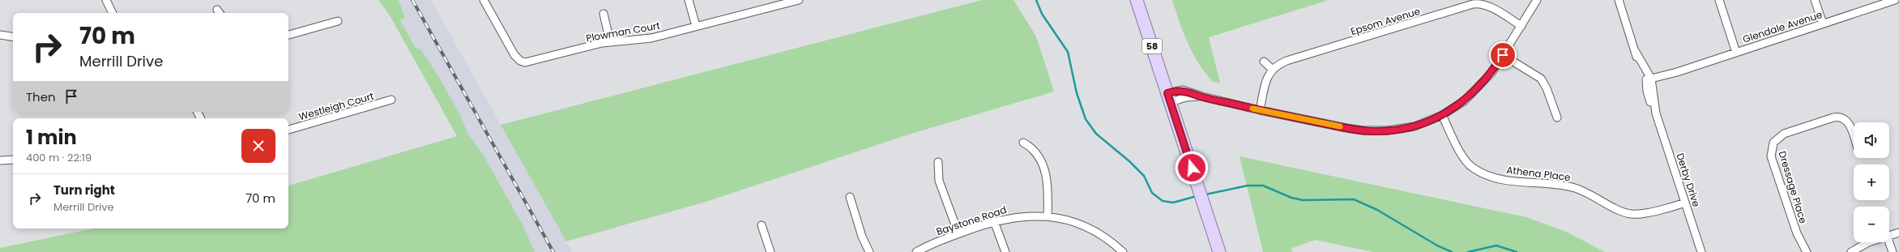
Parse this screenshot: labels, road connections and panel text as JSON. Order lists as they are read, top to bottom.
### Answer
{
  "streets": {
    "main road": ["58"],
    "street": [
      "Epsom Avenue",
      "Glendale Avenue",
      "Plowman Court",
      "Westleigh Court",
      "Athena Place",
      "Derby Drive",
      "Dressage Place",
      "Baystone Road"
    ]
  },
  "crossings": [
    ["Glendale Avenue", "Derby Drive"],
    ["Athena Place", "Derby Drive"]
  ],
  "page": {
    "turn": ["70 m", "Merrill Drive"],
    "then": "Then",
    "heading": ["1 min", "400 m · 22:19"],
    "map_buttons": ["+", "−"],
    "list": [
      {
        "name": "Turn right",
        "note": "Merrill Drive",
        "value": "70 m"
      }
    ]
  }
}
